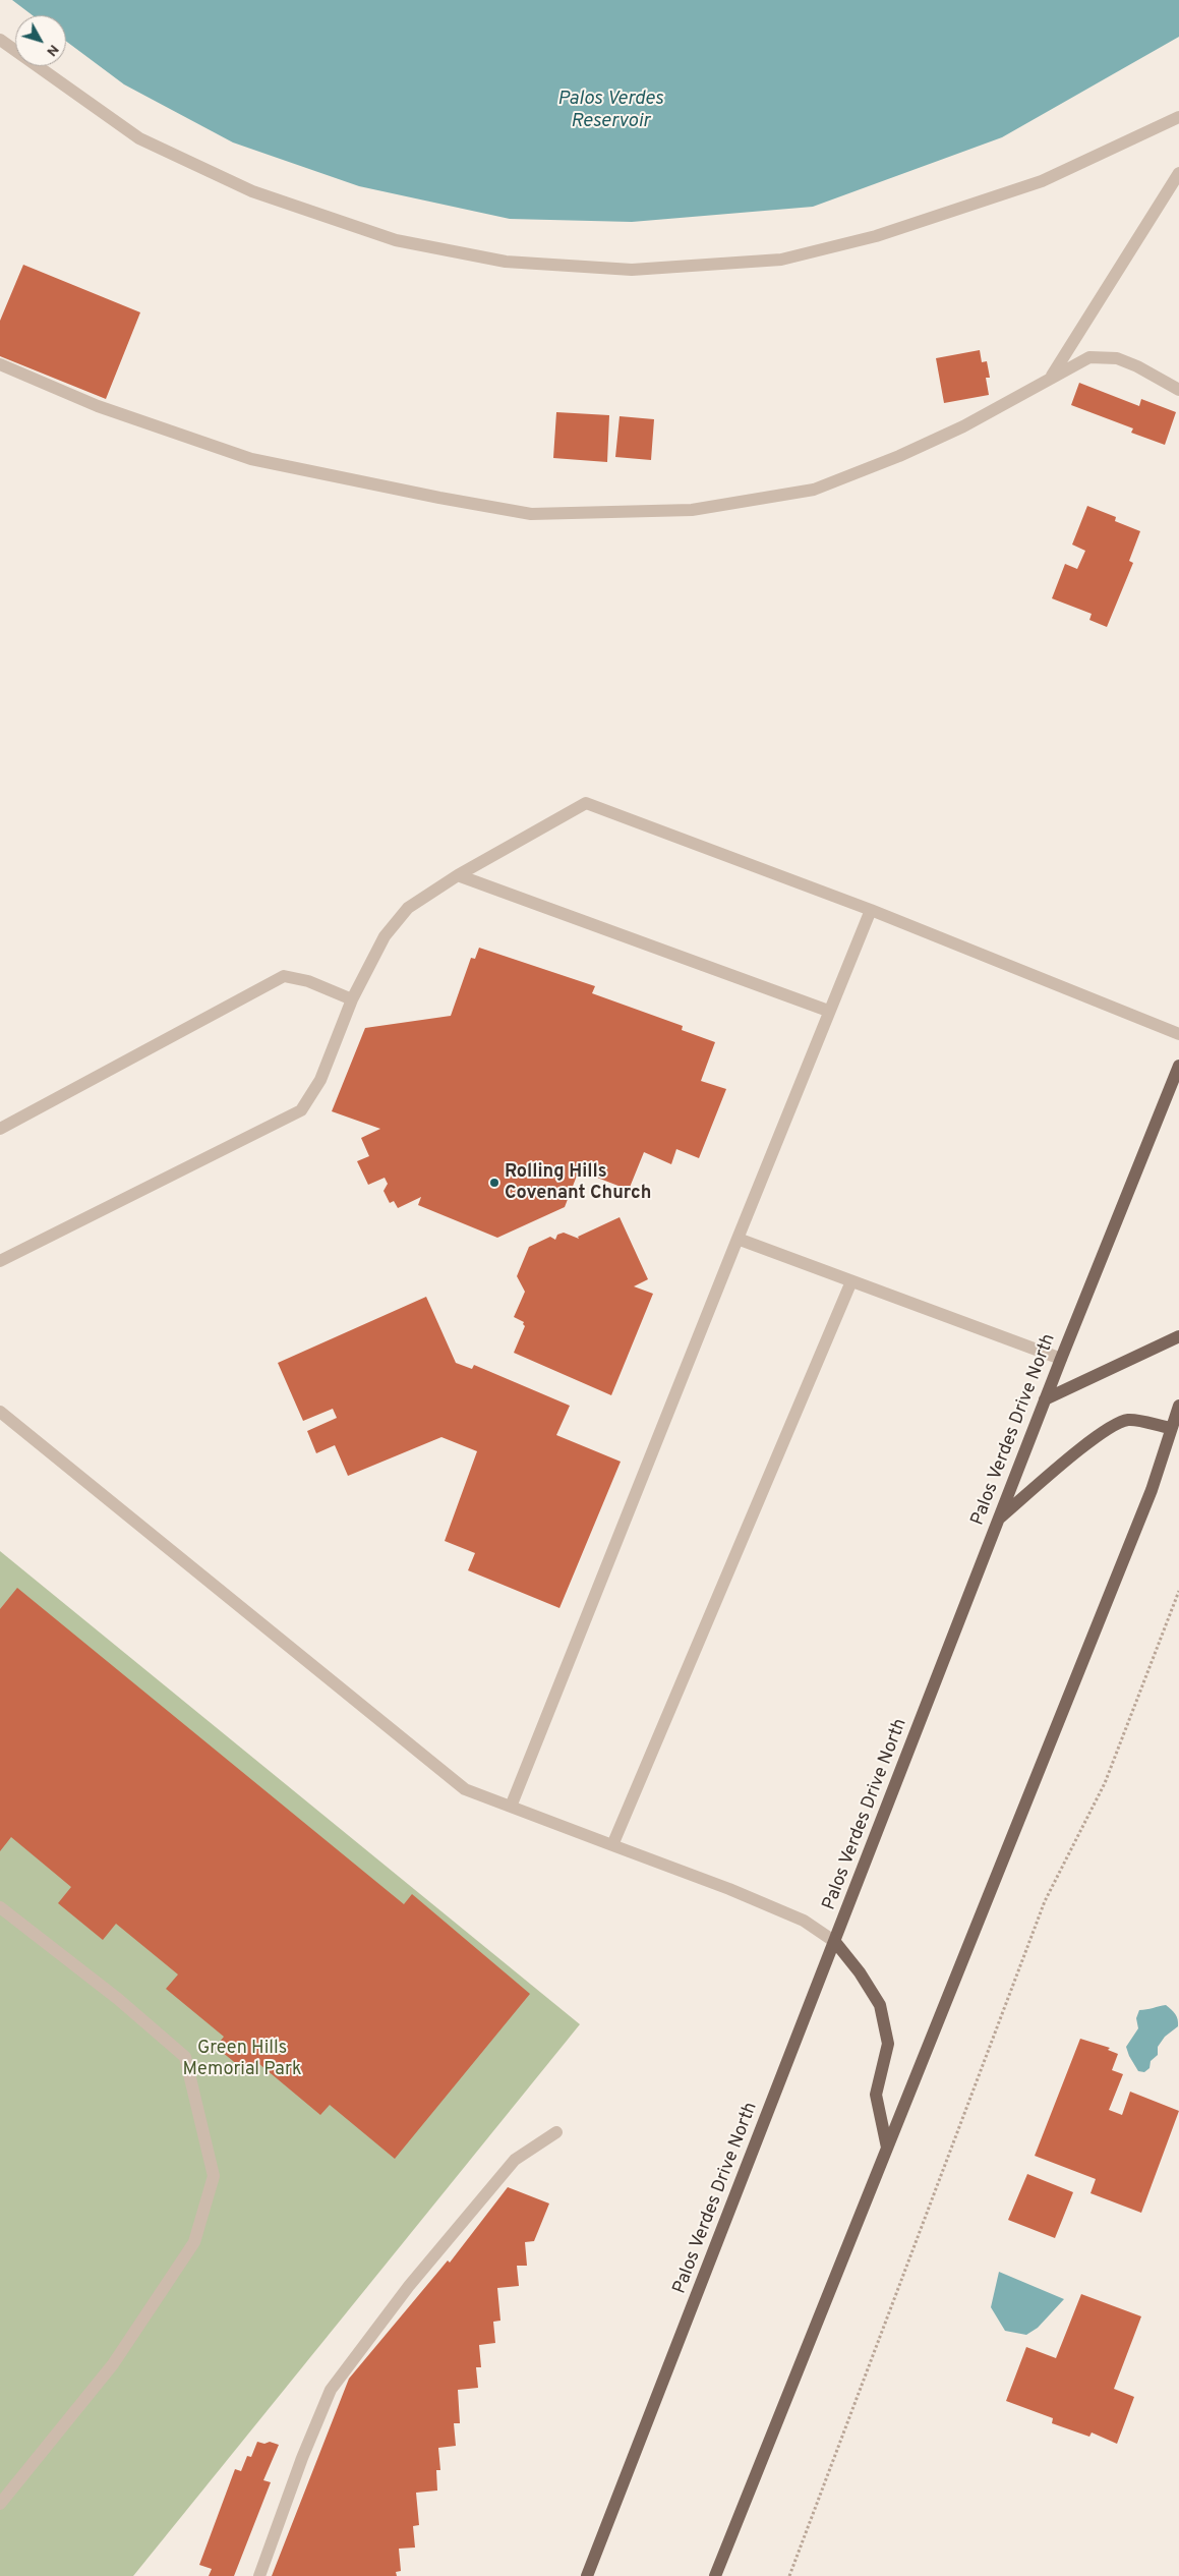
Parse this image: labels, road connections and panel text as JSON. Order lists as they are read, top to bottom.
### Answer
{
  "streets": {
    "main road": ["Palos Verdes Drive North"]
  },
  "water": ["Palos Verdes Reservoir"],
  "parks": ["Green Hills Memorial Park"],
  "places": ["Rolling Hills Covenant Church"],
  "north": "bottom right"
}
